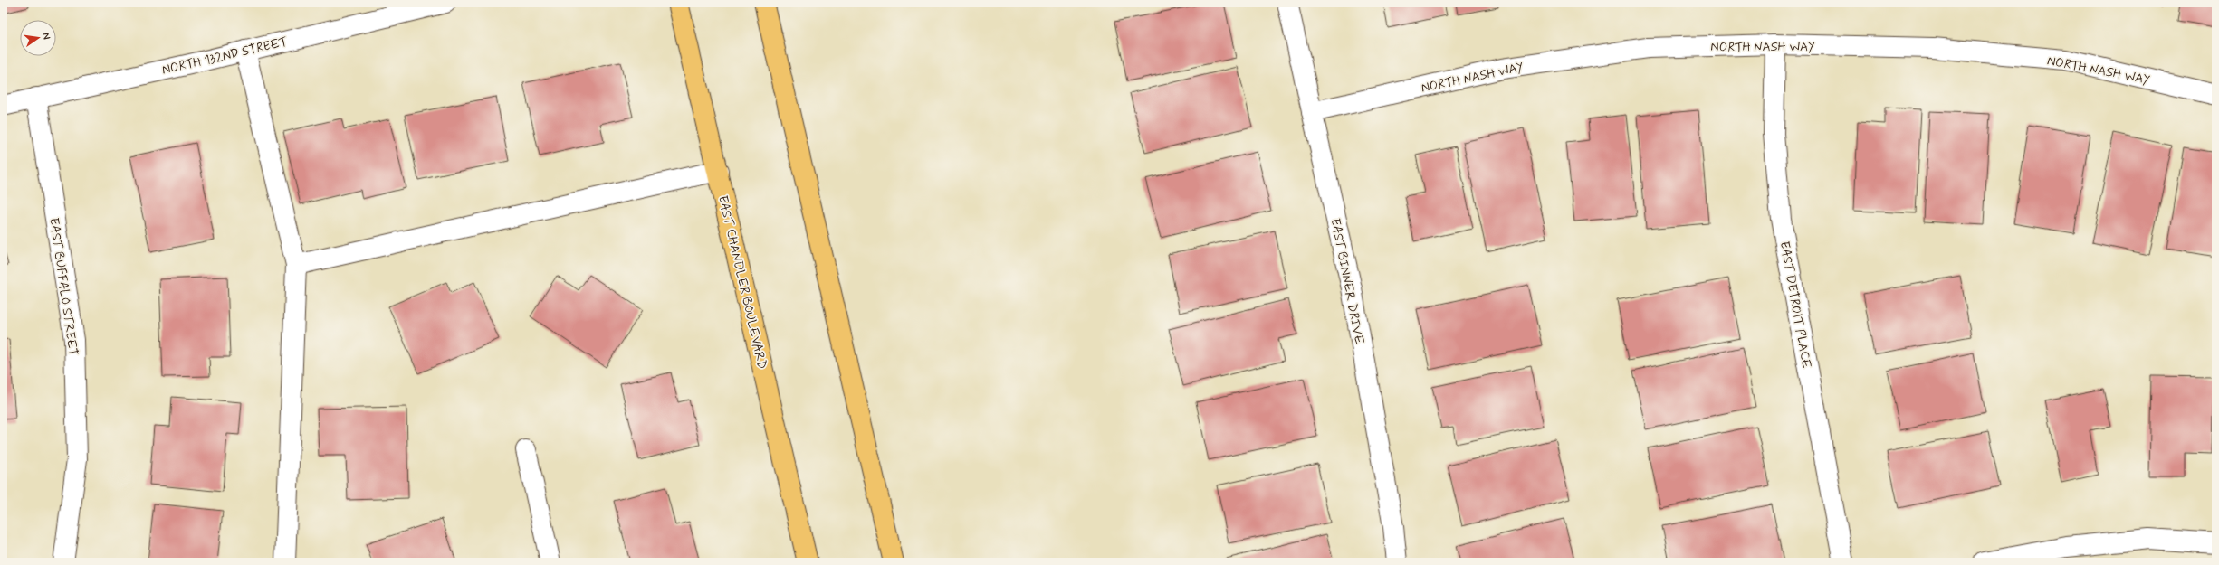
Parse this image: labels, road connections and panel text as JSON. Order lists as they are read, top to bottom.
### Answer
{
  "streets": {
    "main road": ["EAST CHANDLER BOULEVARD"],
    "street": [
      "NORTH NASH WAY",
      "NORTH 132ND STREET",
      "EAST BINNER DRIVE",
      "EAST BUFFALO STREET",
      "EAST DETROIT PLACE"
    ]
  },
  "crossings": [
    ["NORTH NASH WAY", "EAST BINNER DRIVE"],
    ["NORTH NASH WAY", "EAST DETROIT PLACE"],
    ["NORTH 132ND STREET", "EAST BUFFALO STREET"]
  ],
  "north": "right"
}
